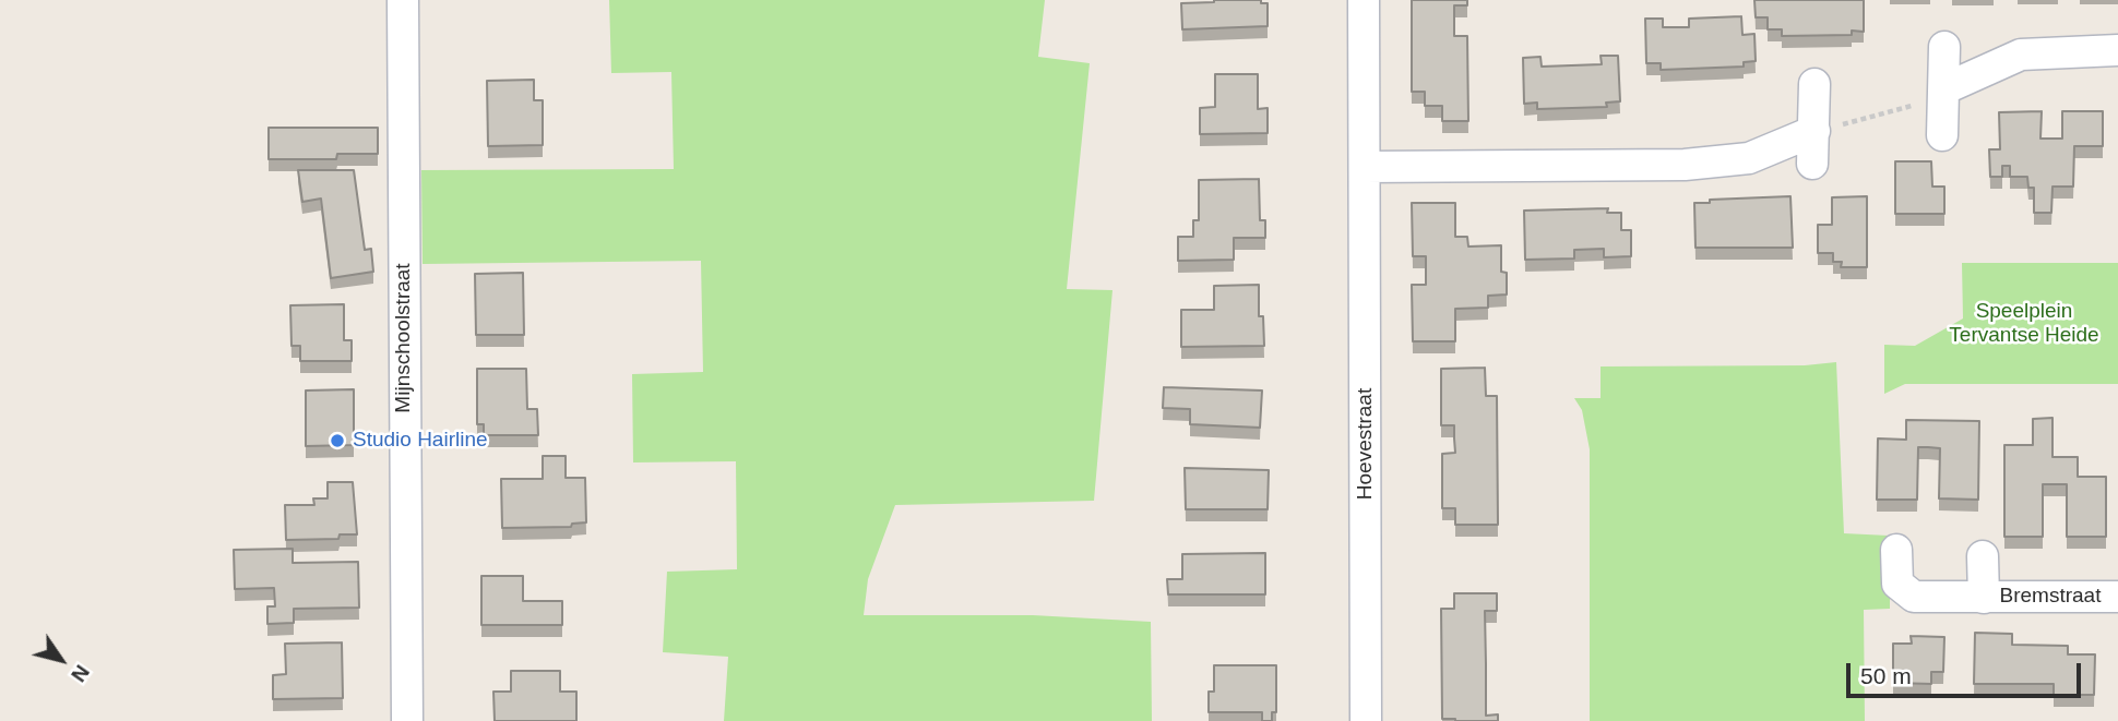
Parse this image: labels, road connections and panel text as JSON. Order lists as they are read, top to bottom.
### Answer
{
  "streets": {
    "street": ["Mijnschoolstraat", "Hoevestraat", "Bremstraat"]
  },
  "parks": ["Speelplein Tervantse Heide"],
  "places": ["Studio Hairline"],
  "scale_bar": "50 m",
  "north": "bottom right"
}
